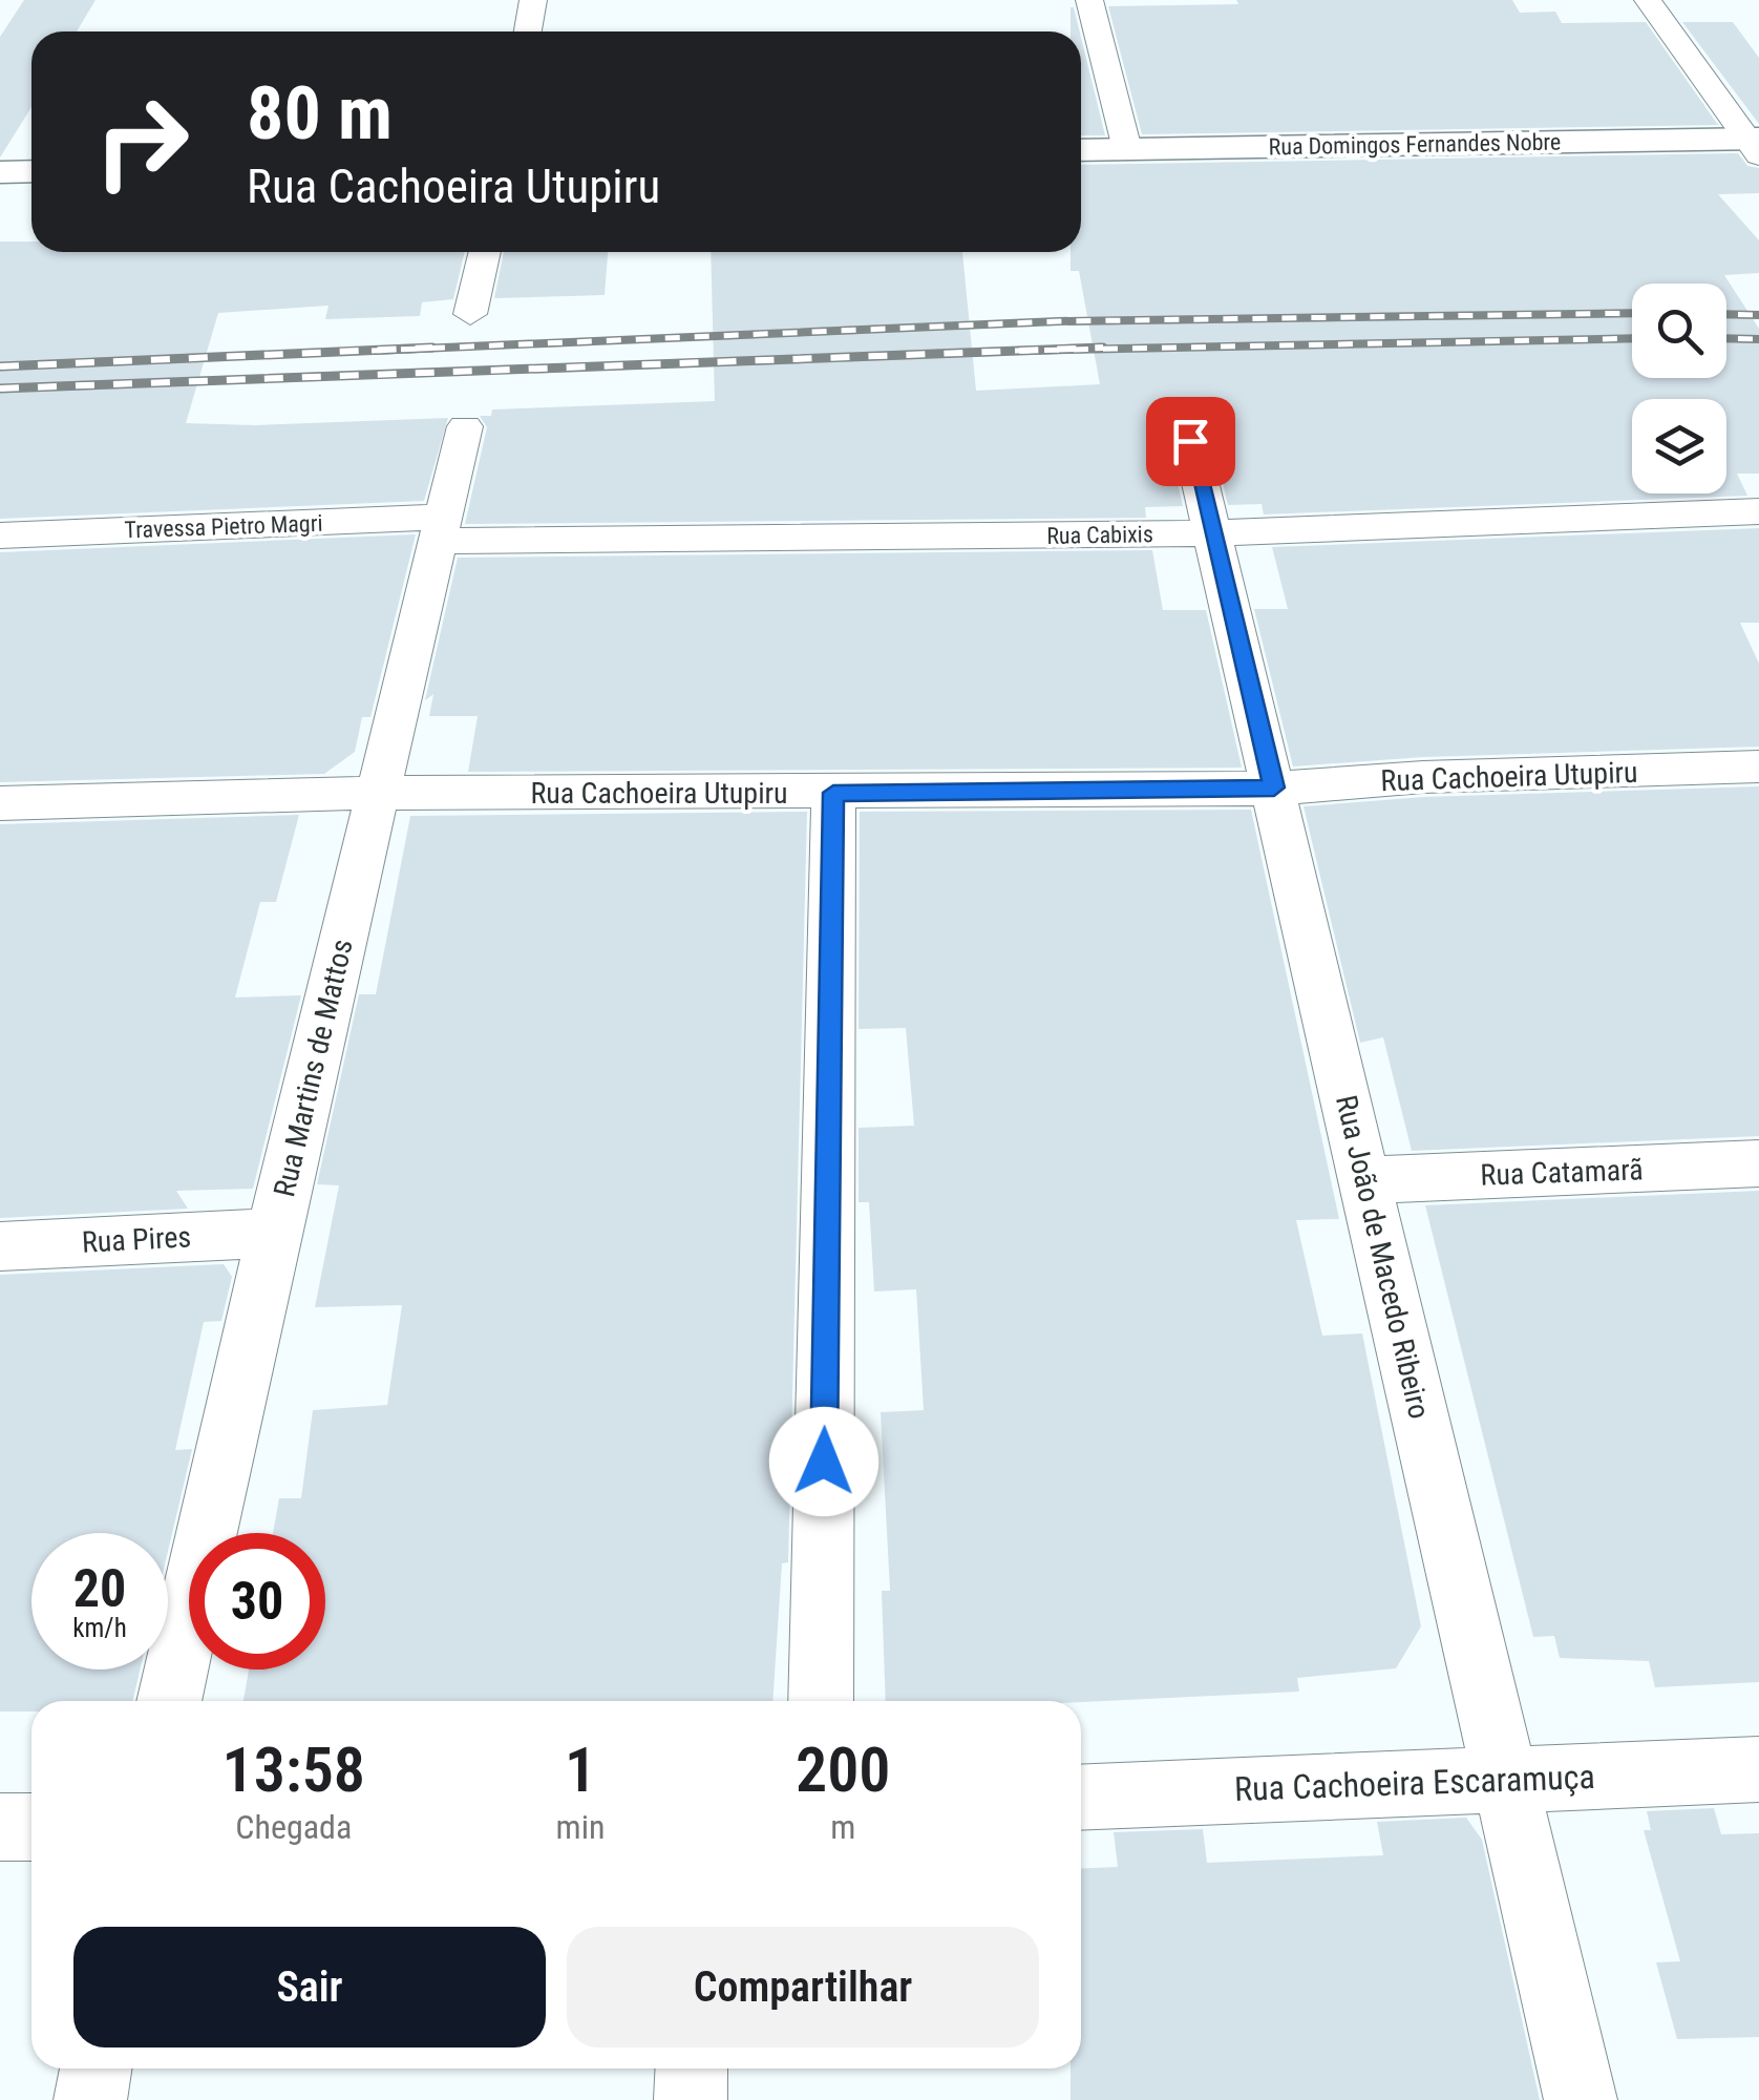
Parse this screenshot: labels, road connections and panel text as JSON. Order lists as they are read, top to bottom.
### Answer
{
  "streets": {
    "street": [
      "Rua Domingos Fernandes Nobre",
      "Travessa Pietro Magri",
      "Rua Cabixis",
      "Rua Cachoeira Utupiru",
      "Rua Martins de Mattos",
      "Rua Catamarã",
      "Rua Pires",
      "Rua João de Macedo Ribeiro",
      "Rua Cachoeira Escaramuça"
    ]
  },
  "crossings": [
    ["Travessa Pietro Magri", "Rua Cabixis"],
    ["Travessa Pietro Magri", "Rua Martins de Mattos"],
    ["Rua Cabixis", "Rua Martins de Mattos"],
    ["Rua Cabixis", "Rua João de Macedo Ribeiro"],
    ["Rua Cachoeira Utupiru", "Rua Martins de Mattos"],
    ["Rua Cachoeira Utupiru", "Rua João de Macedo Ribeiro"],
    ["Rua Martins de Mattos", "Rua Pires"],
    ["Rua Catamarã", "Rua João de Macedo Ribeiro"],
    ["Rua João de Macedo Ribeiro", "Rua Cachoeira Escaramuça"]
  ],
  "page": {
    "turn": ["80 m", "Rua Cachoeira Utupiru"],
    "speed": "20 km/h",
    "limit": "30",
    "eta": [
      "13:58",
      "Chegada",
      "1",
      "min",
      "200",
      "m"
    ],
    "buttons": ["Sair", "Compartilhar"]
  }
}
